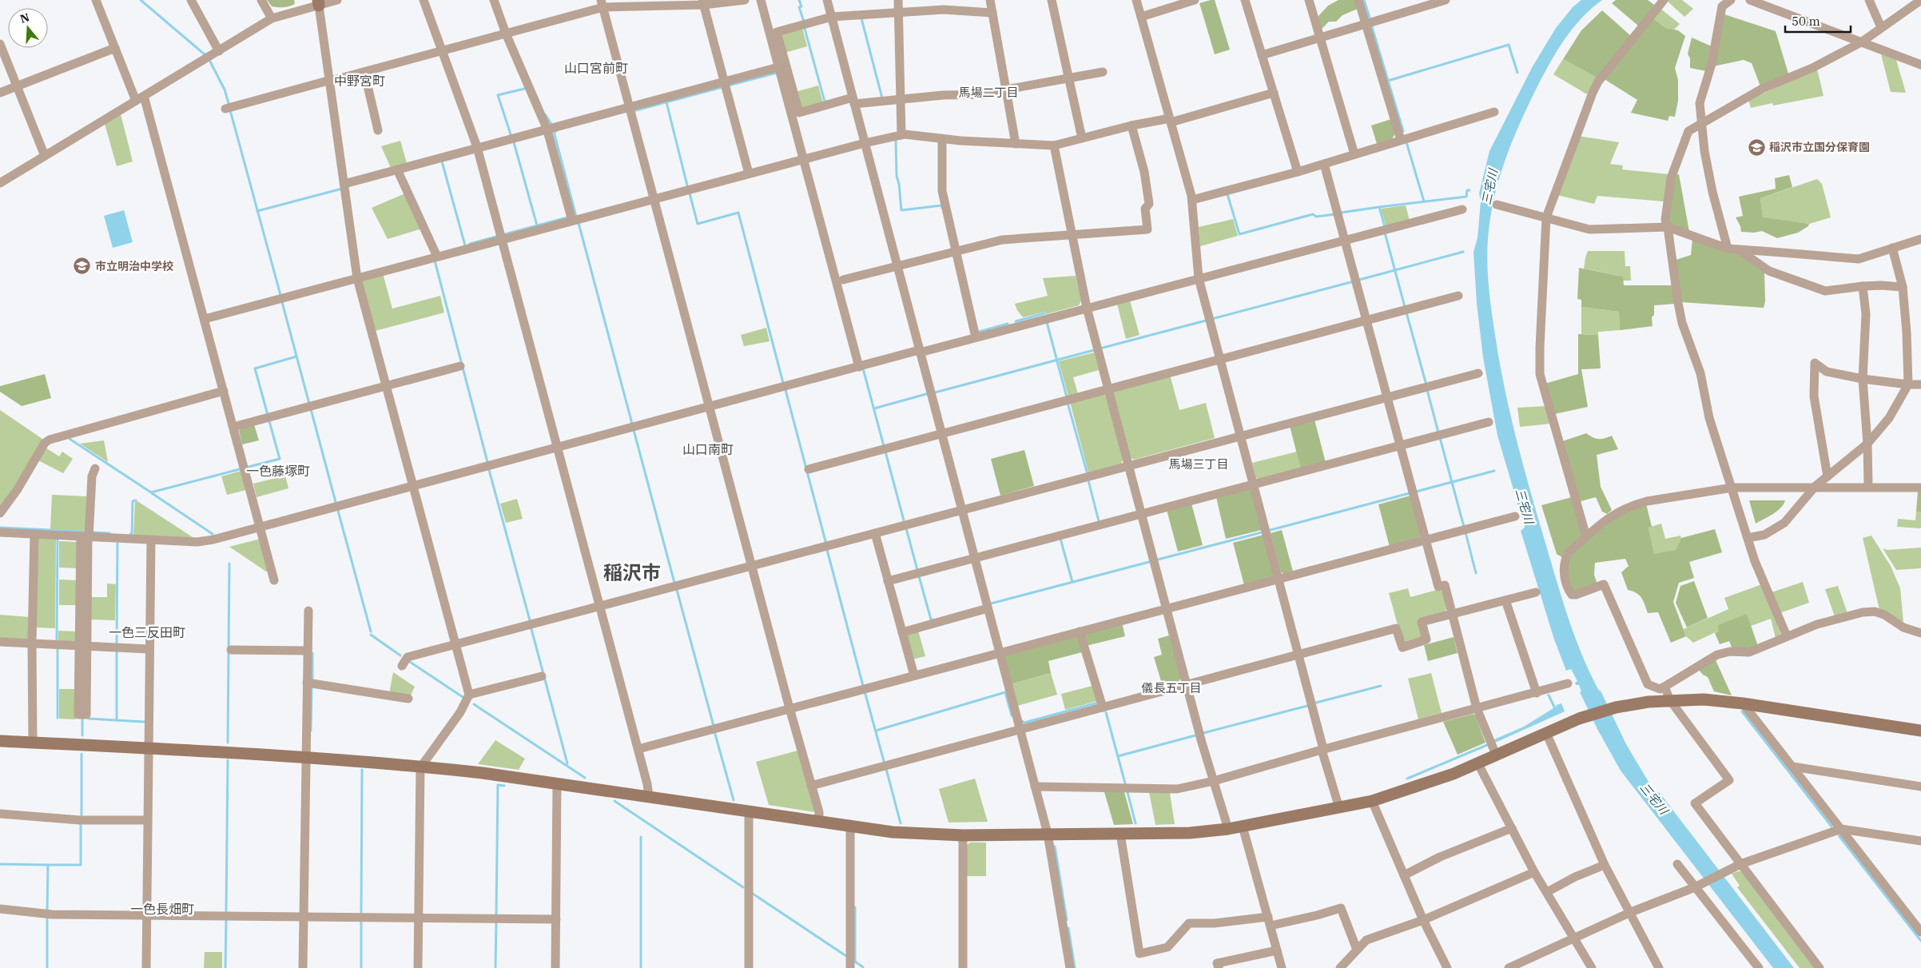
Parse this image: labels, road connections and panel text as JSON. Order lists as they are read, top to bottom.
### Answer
{
  "districts": [
    "山口宮前町",
    "中野宮町",
    "馬場二丁目",
    "山口南町",
    "馬場三丁目",
    "一色藤塚町",
    "稲沢市",
    "一色三反田町",
    "儀長五丁目",
    "一色長畑町"
  ],
  "water": ["三宅川"],
  "places": {
    "school or university": ["稲沢市立国分保育園", "市立明治中学校"]
  },
  "scale_bar": "50 m",
  "north": "top"
}
